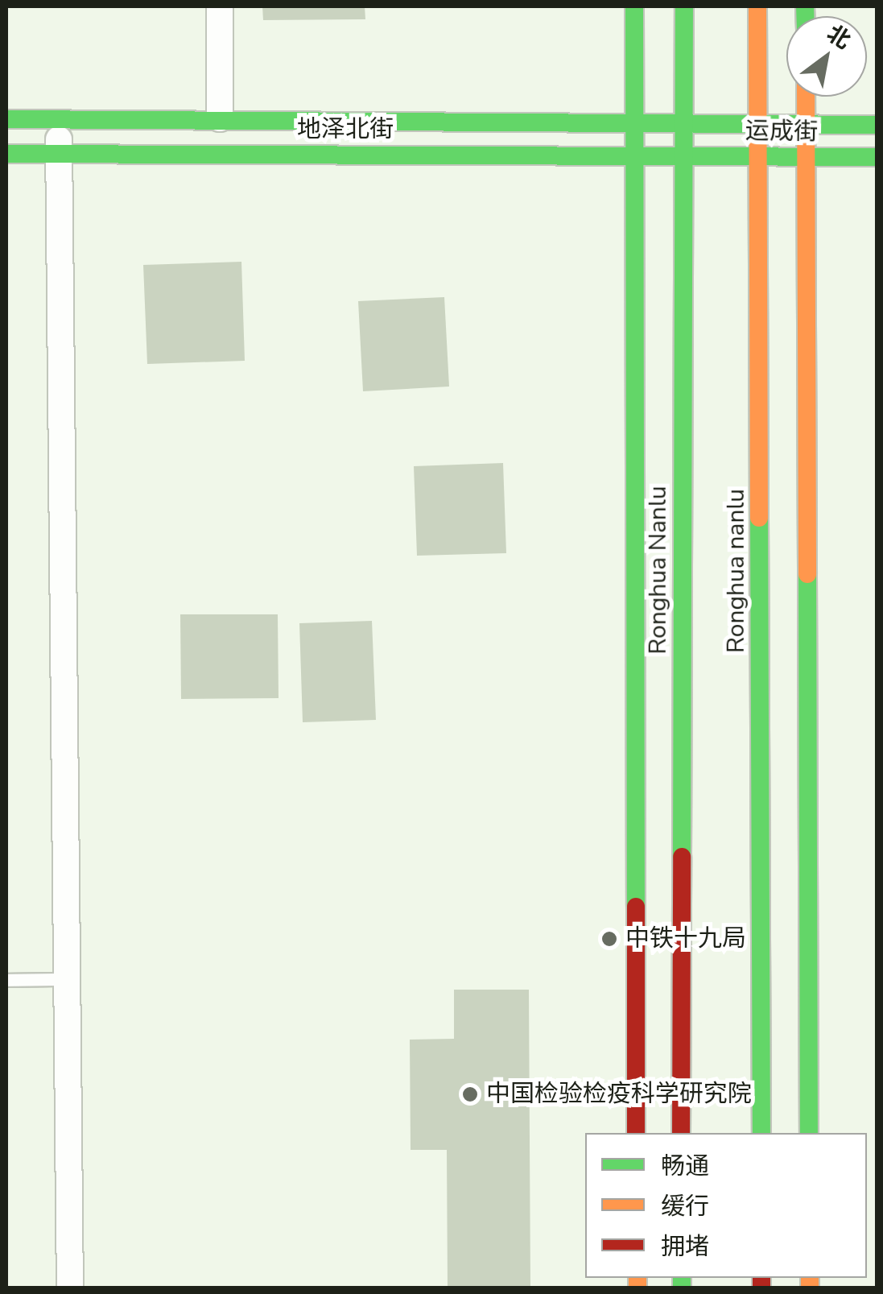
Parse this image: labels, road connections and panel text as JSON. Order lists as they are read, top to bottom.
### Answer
{
  "streets": {
    "street": [
      "地泽北街",
      "运成街",
      "Ronghua Nanlu",
      "Ronghua nanlu"
    ]
  },
  "crossings": [
    ["地泽北街", "运成街"],
    ["地泽北街", "Ronghua Nanlu"],
    ["运成街", "Ronghua Nanlu"],
    ["运成街", "Ronghua nanlu"]
  ],
  "places": ["中铁十九局", "中国检验检疫科学研究院"],
  "legend": ["畅通", "缓行", "拥堵"],
  "north": "top right"
}
